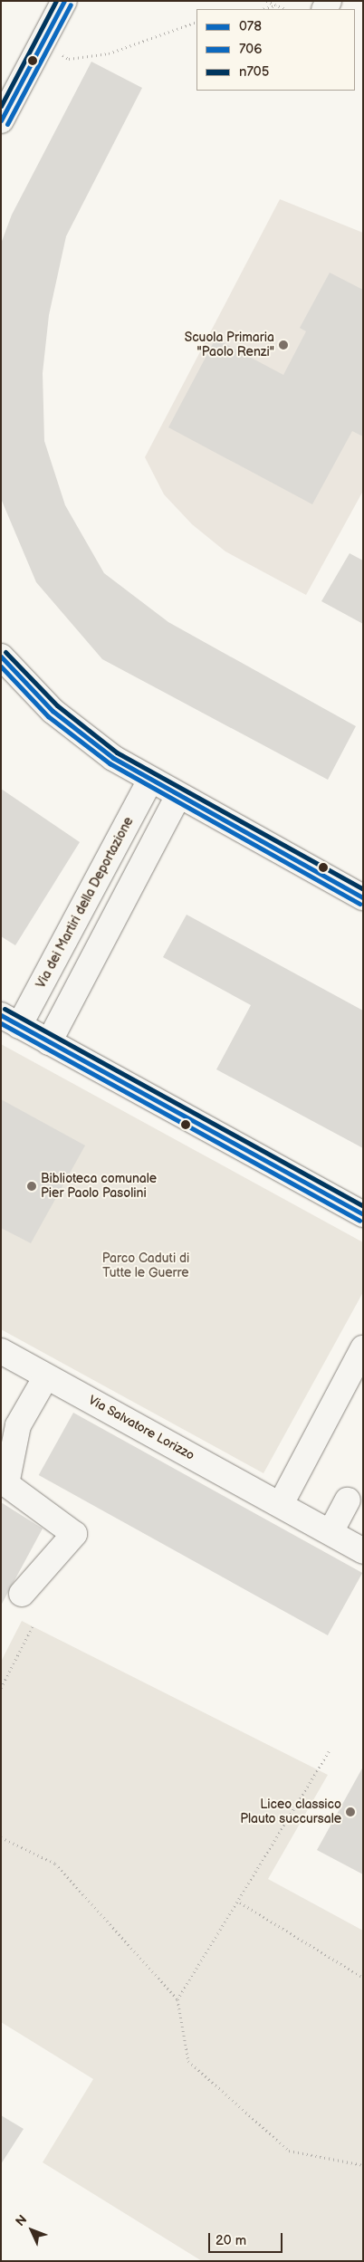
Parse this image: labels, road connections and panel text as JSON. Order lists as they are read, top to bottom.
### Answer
{
  "streets": {
    "street": ["Via dei Martiri della Deportazione", "Via Salvatore Lorizzo"]
  },
  "parks": ["Parco Caduti di Tutte le Guerre"],
  "places": ["Scuola Primaria \"Paolo Renzi\"", "Biblioteca comunale Pier Paolo Pasolini", "Liceo classico Plauto succursale"],
  "lines": ["transit line 078", "transit line n705", "transit line 706"],
  "legend": ["078", "706", "n705"],
  "scale_bar": "20 m",
  "north": "top left"
}
